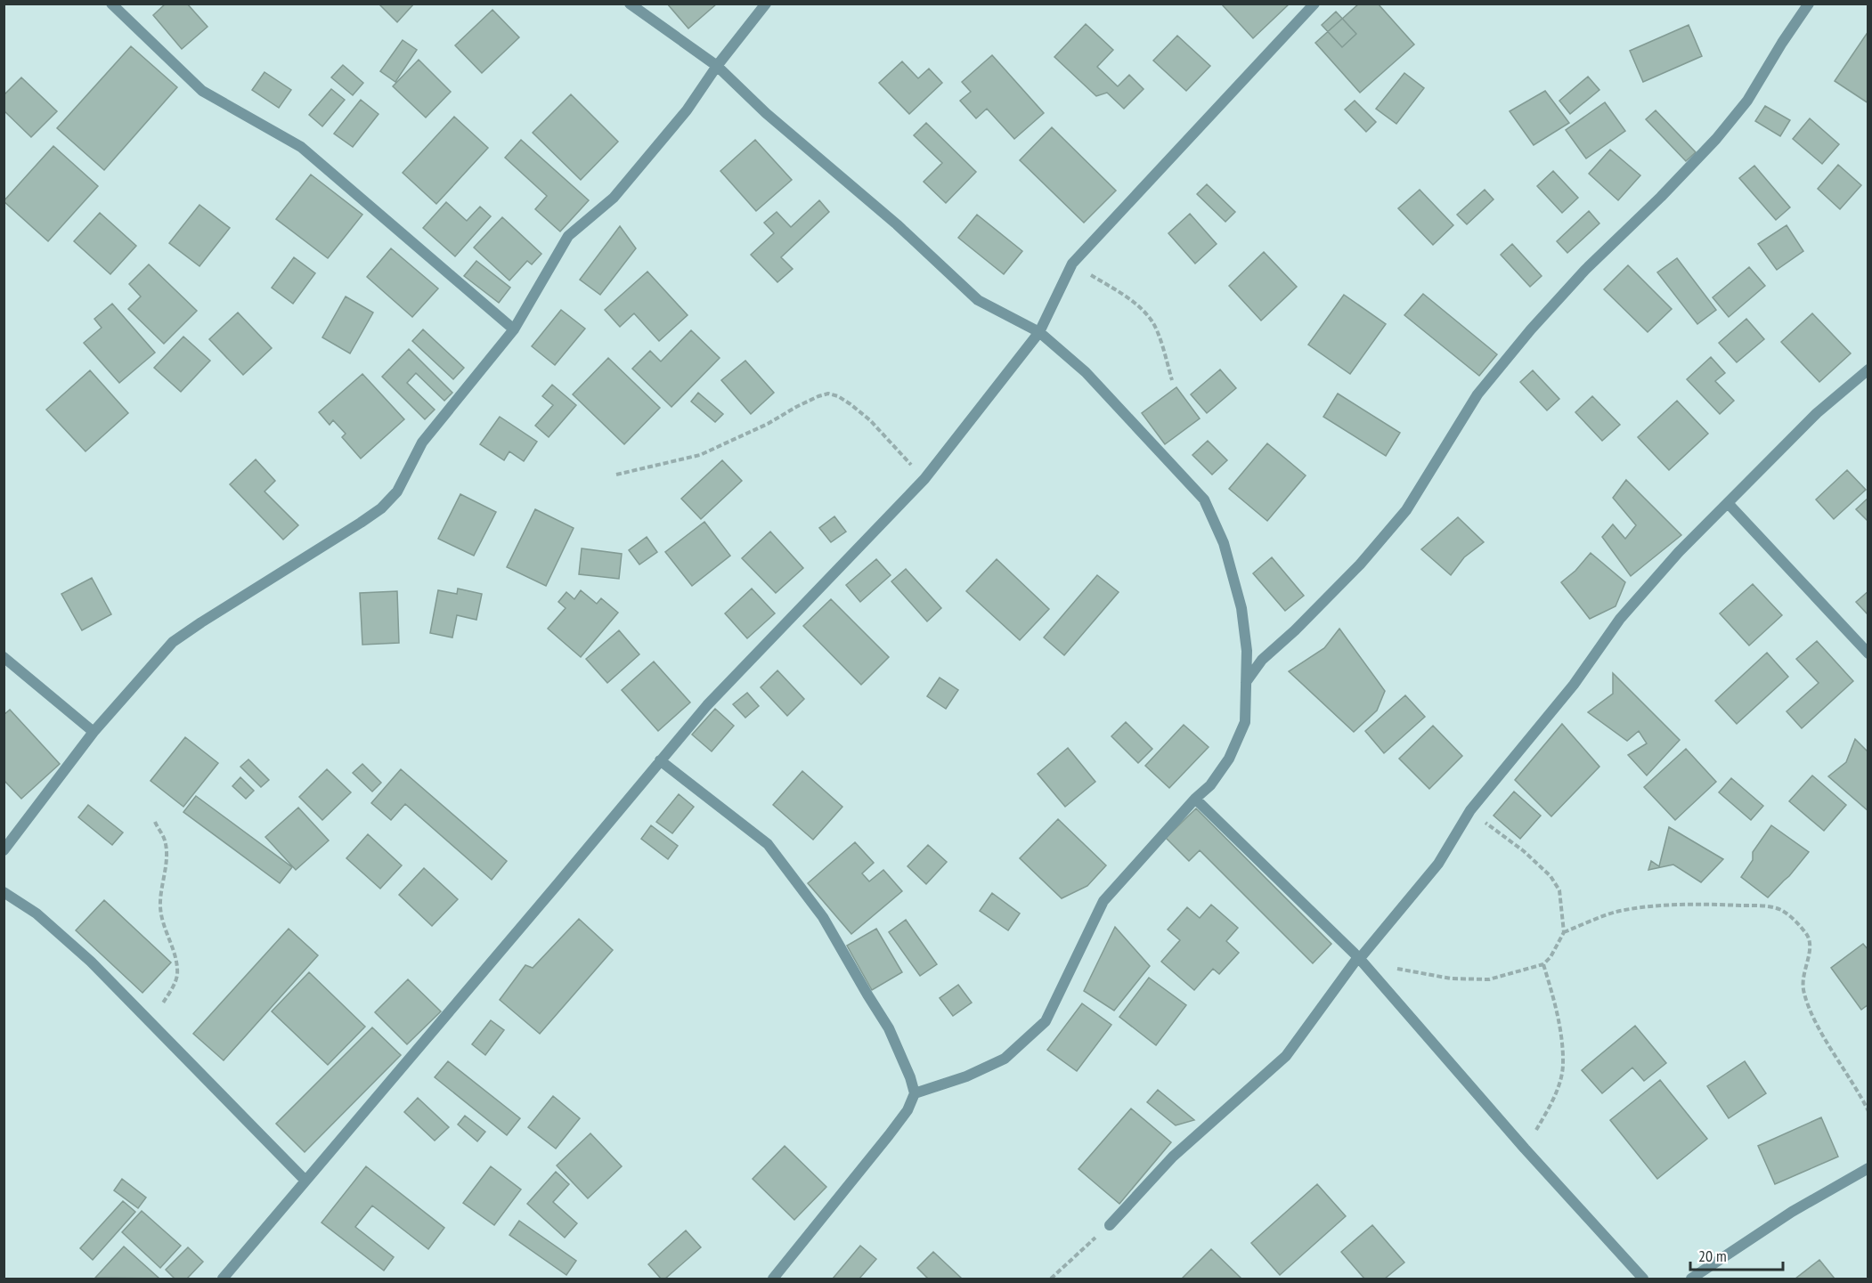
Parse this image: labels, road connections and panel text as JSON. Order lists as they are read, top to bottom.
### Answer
{
  "scale_bar": "20 m"
}
